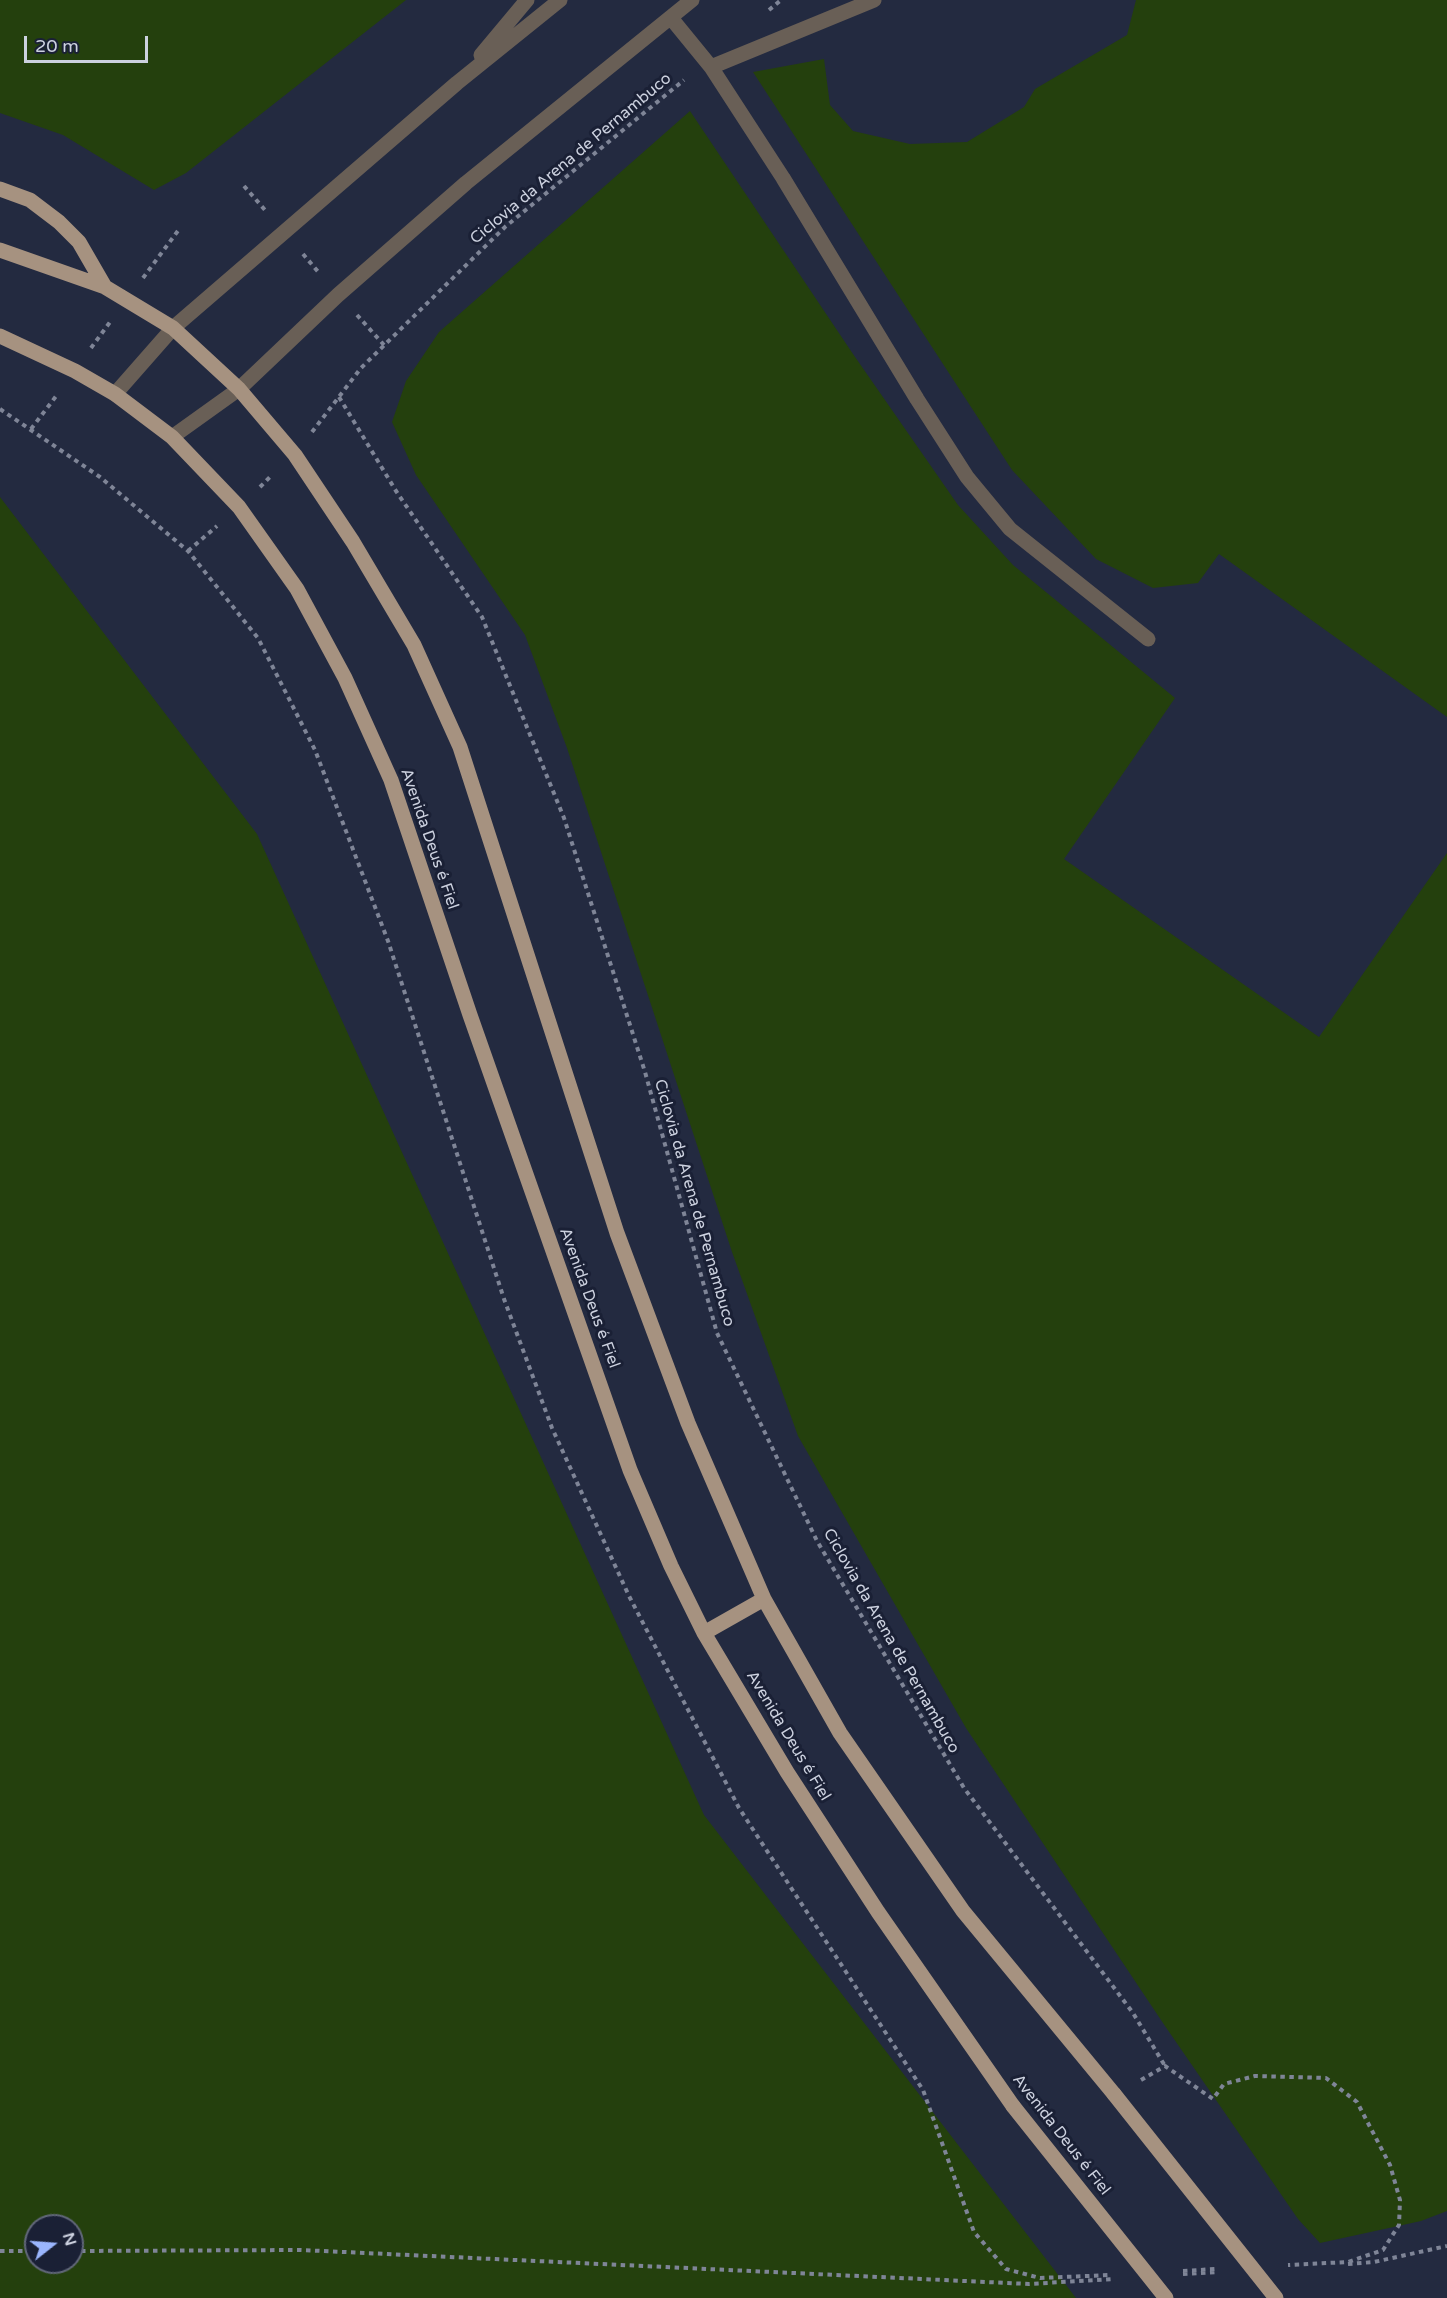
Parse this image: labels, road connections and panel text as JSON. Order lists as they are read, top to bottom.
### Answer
{
  "streets": {
    "main road": ["Avenida Deus é Fiel"],
    "path": ["Ciclovia da Arena de Pernambuco"]
  },
  "crossings": [
    ["Ciclovia da Arena de Pernambuco", "Avenida Deus é Fiel"]
  ],
  "scale_bar": "20 m",
  "north": "right"
}
